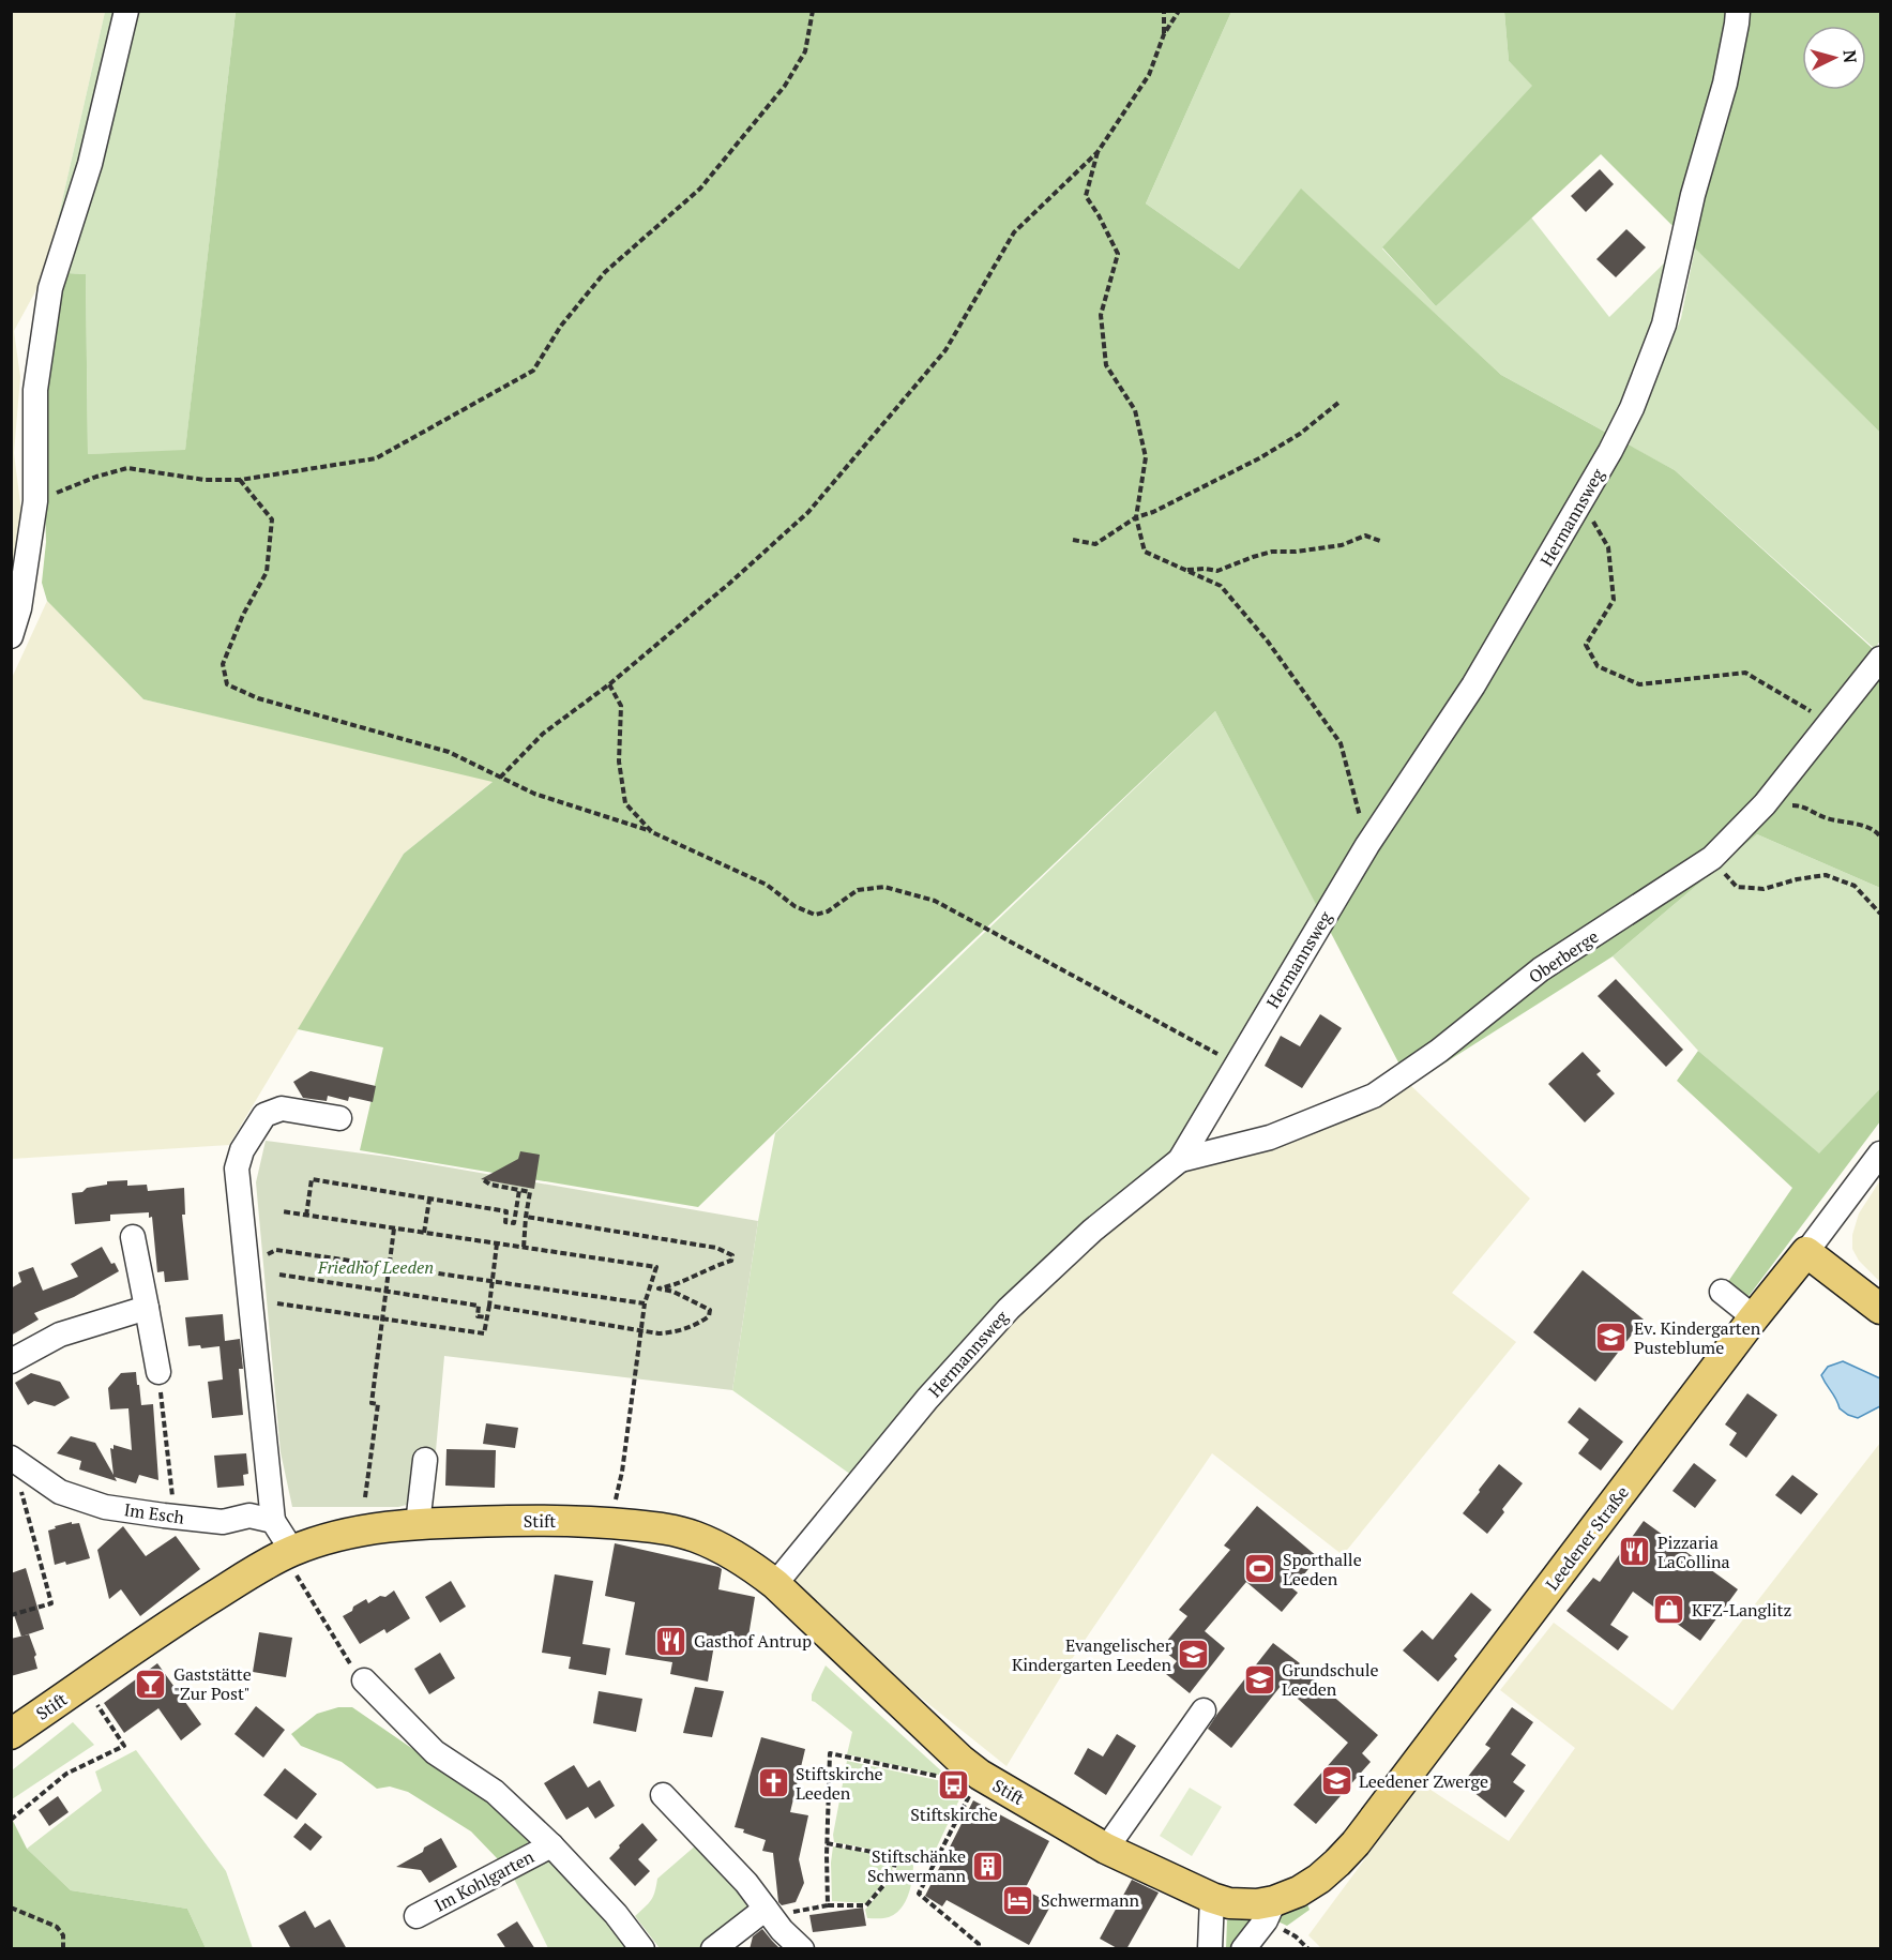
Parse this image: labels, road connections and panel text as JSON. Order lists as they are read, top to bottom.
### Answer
{
  "streets": {
    "main road": ["Stift", "Leedener Straße"],
    "street": [
      "Hermannsweg",
      "Oberberge",
      "Im Esch",
      "Im Kohlgarten"
    ]
  },
  "crossings": [
    ["Hermannsweg", "Oberberge"],
    ["Hermannsweg", "Stift"],
    ["Stift", "Leedener Straße"]
  ],
  "parks": ["Friedhof Leeden"],
  "places": {
    "school or university": [
      "Ev. Kindergarten Pusteblume",
      "Evangelischer Kindergarten Leeden",
      "Grundschule Leeden",
      "Leedener Zwerge"
    ],
    "restaurant": ["Pizzaria LaCollina", "Gasthof Antrup"],
    "sports": ["Sporthalle Leeden"],
    "shop": ["KFZ-Langlitz"],
    "bar": ["Gaststätte \"Zur Post\""],
    "church": ["Stiftskirche Leeden"],
    "bus stop": ["Stiftskirche"],
    "building": ["Stiftschänke Schwermann"],
    "hotel": ["Schwermann"]
  },
  "north": "right"
}
